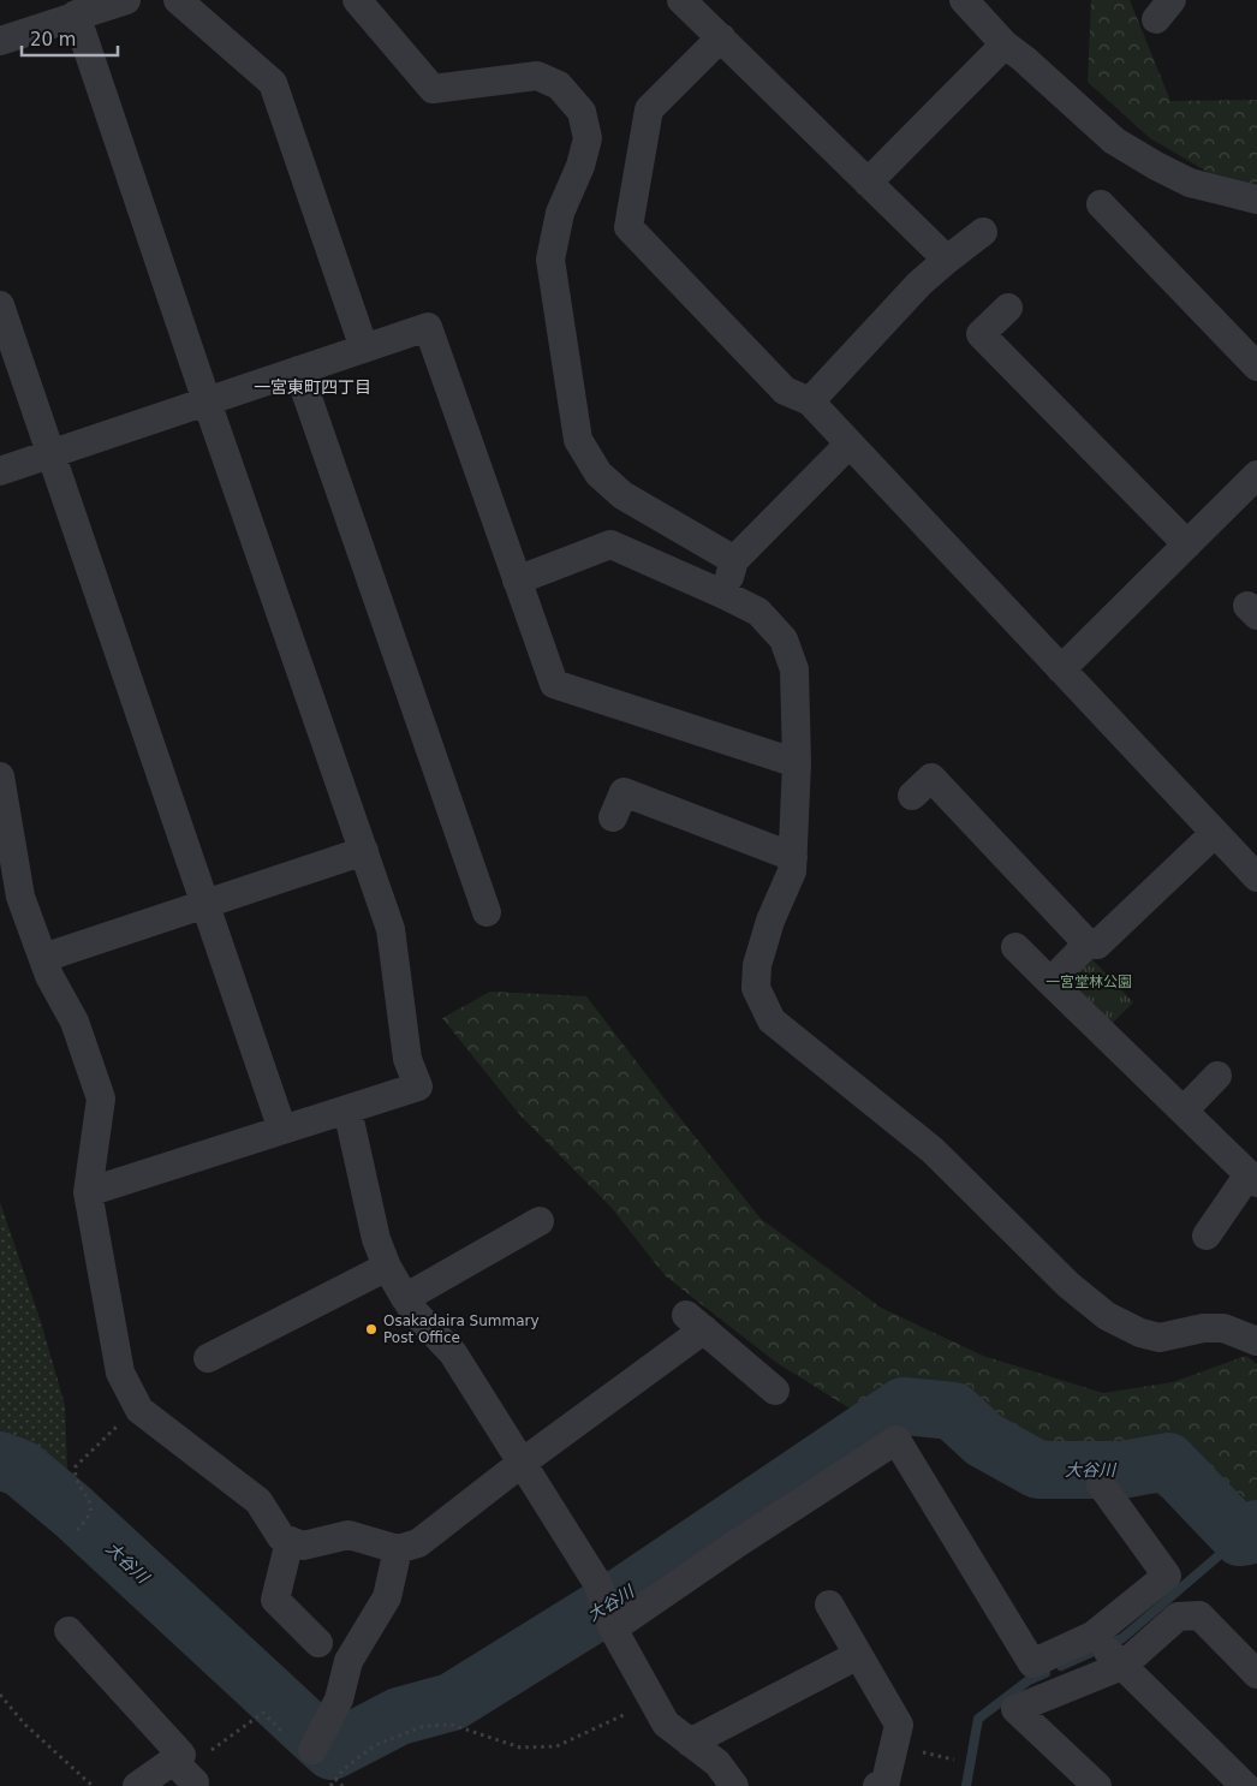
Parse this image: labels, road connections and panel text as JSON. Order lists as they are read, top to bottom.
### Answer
{
  "districts": ["一宮東町四丁目"],
  "water": ["大谷川"],
  "parks": ["一宮堂林公園"],
  "places": ["Osakadaira Summary Post Office"],
  "scale_bar": "20 m"
}
